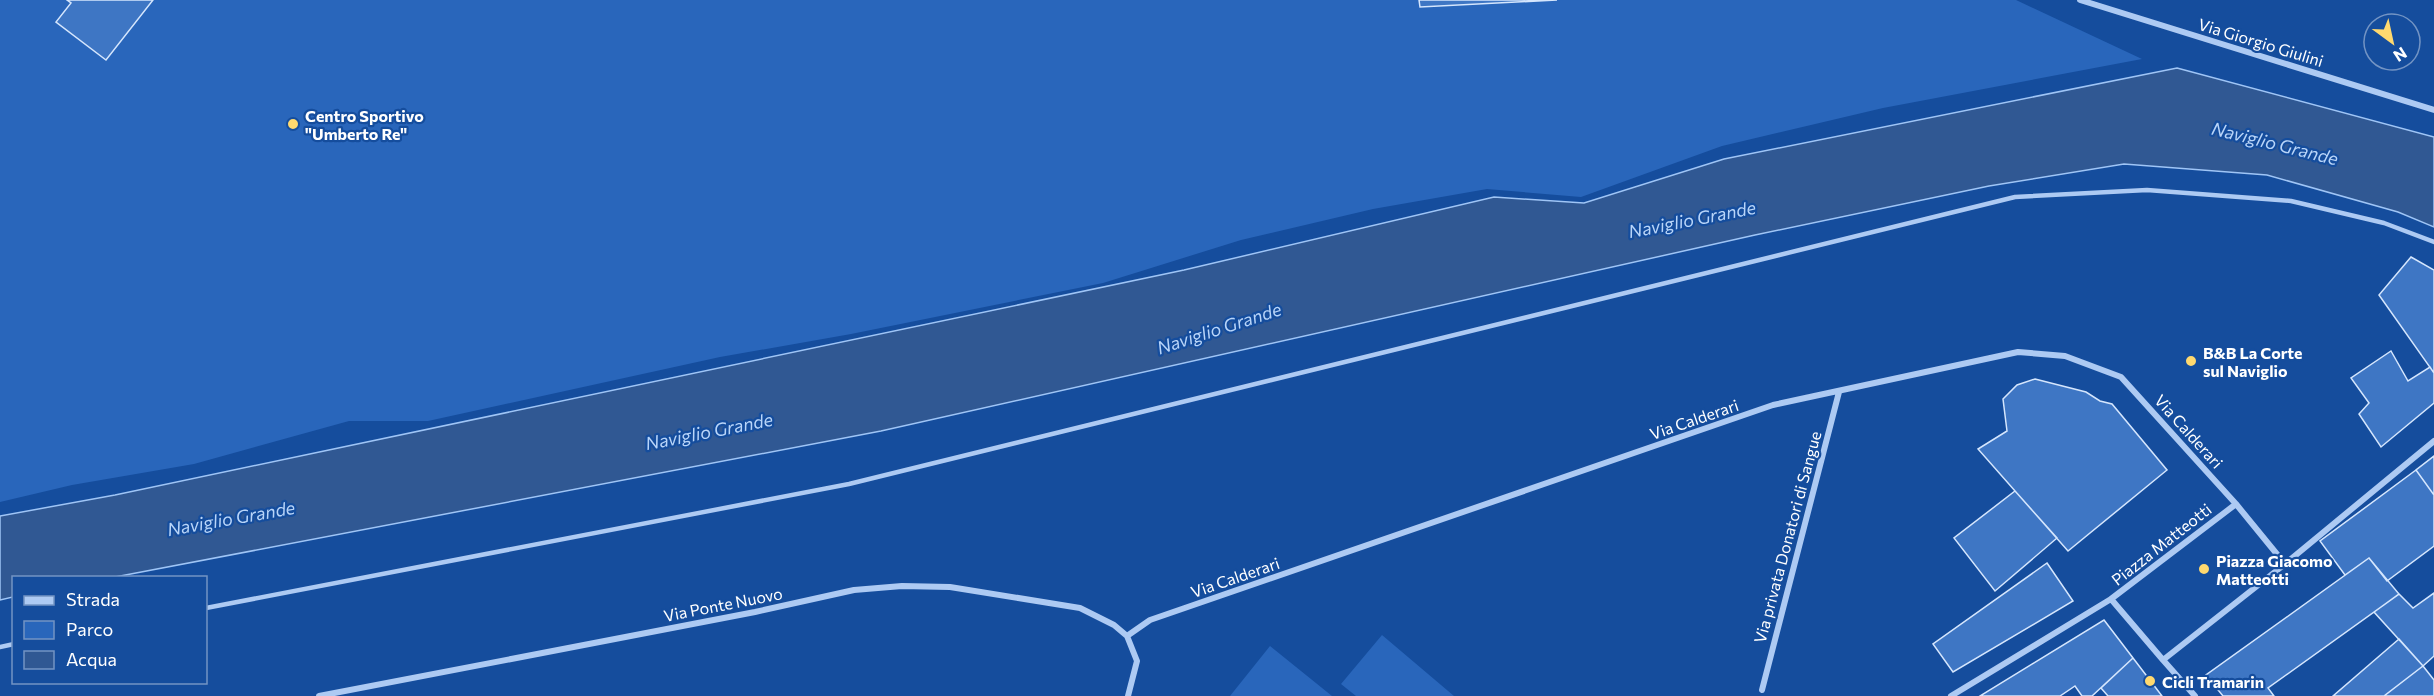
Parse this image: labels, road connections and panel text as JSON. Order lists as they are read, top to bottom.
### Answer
{
  "streets": {
    "street": [
      "Via Giorgio Giulini",
      "Via Calderari",
      "Via privata Donatori di Sangue",
      "Piazza Matteotti",
      "Via Ponte Nuovo"
    ]
  },
  "crossings": [
    ["Via Calderari", "Via privata Donatori di Sangue"],
    ["Via Calderari", "Piazza Matteotti"],
    ["Via Calderari", "Via Ponte Nuovo"]
  ],
  "water": ["Naviglio Grande"],
  "places": [
    "Centro Sportivo \"Umberto Re\"",
    "B&B La Corte sul Naviglio",
    "Piazza Giacomo Matteotti",
    "Cicli Tramarin"
  ],
  "legend": ["Strada", "Parco", "Acqua"],
  "north": "bottom right"
}
